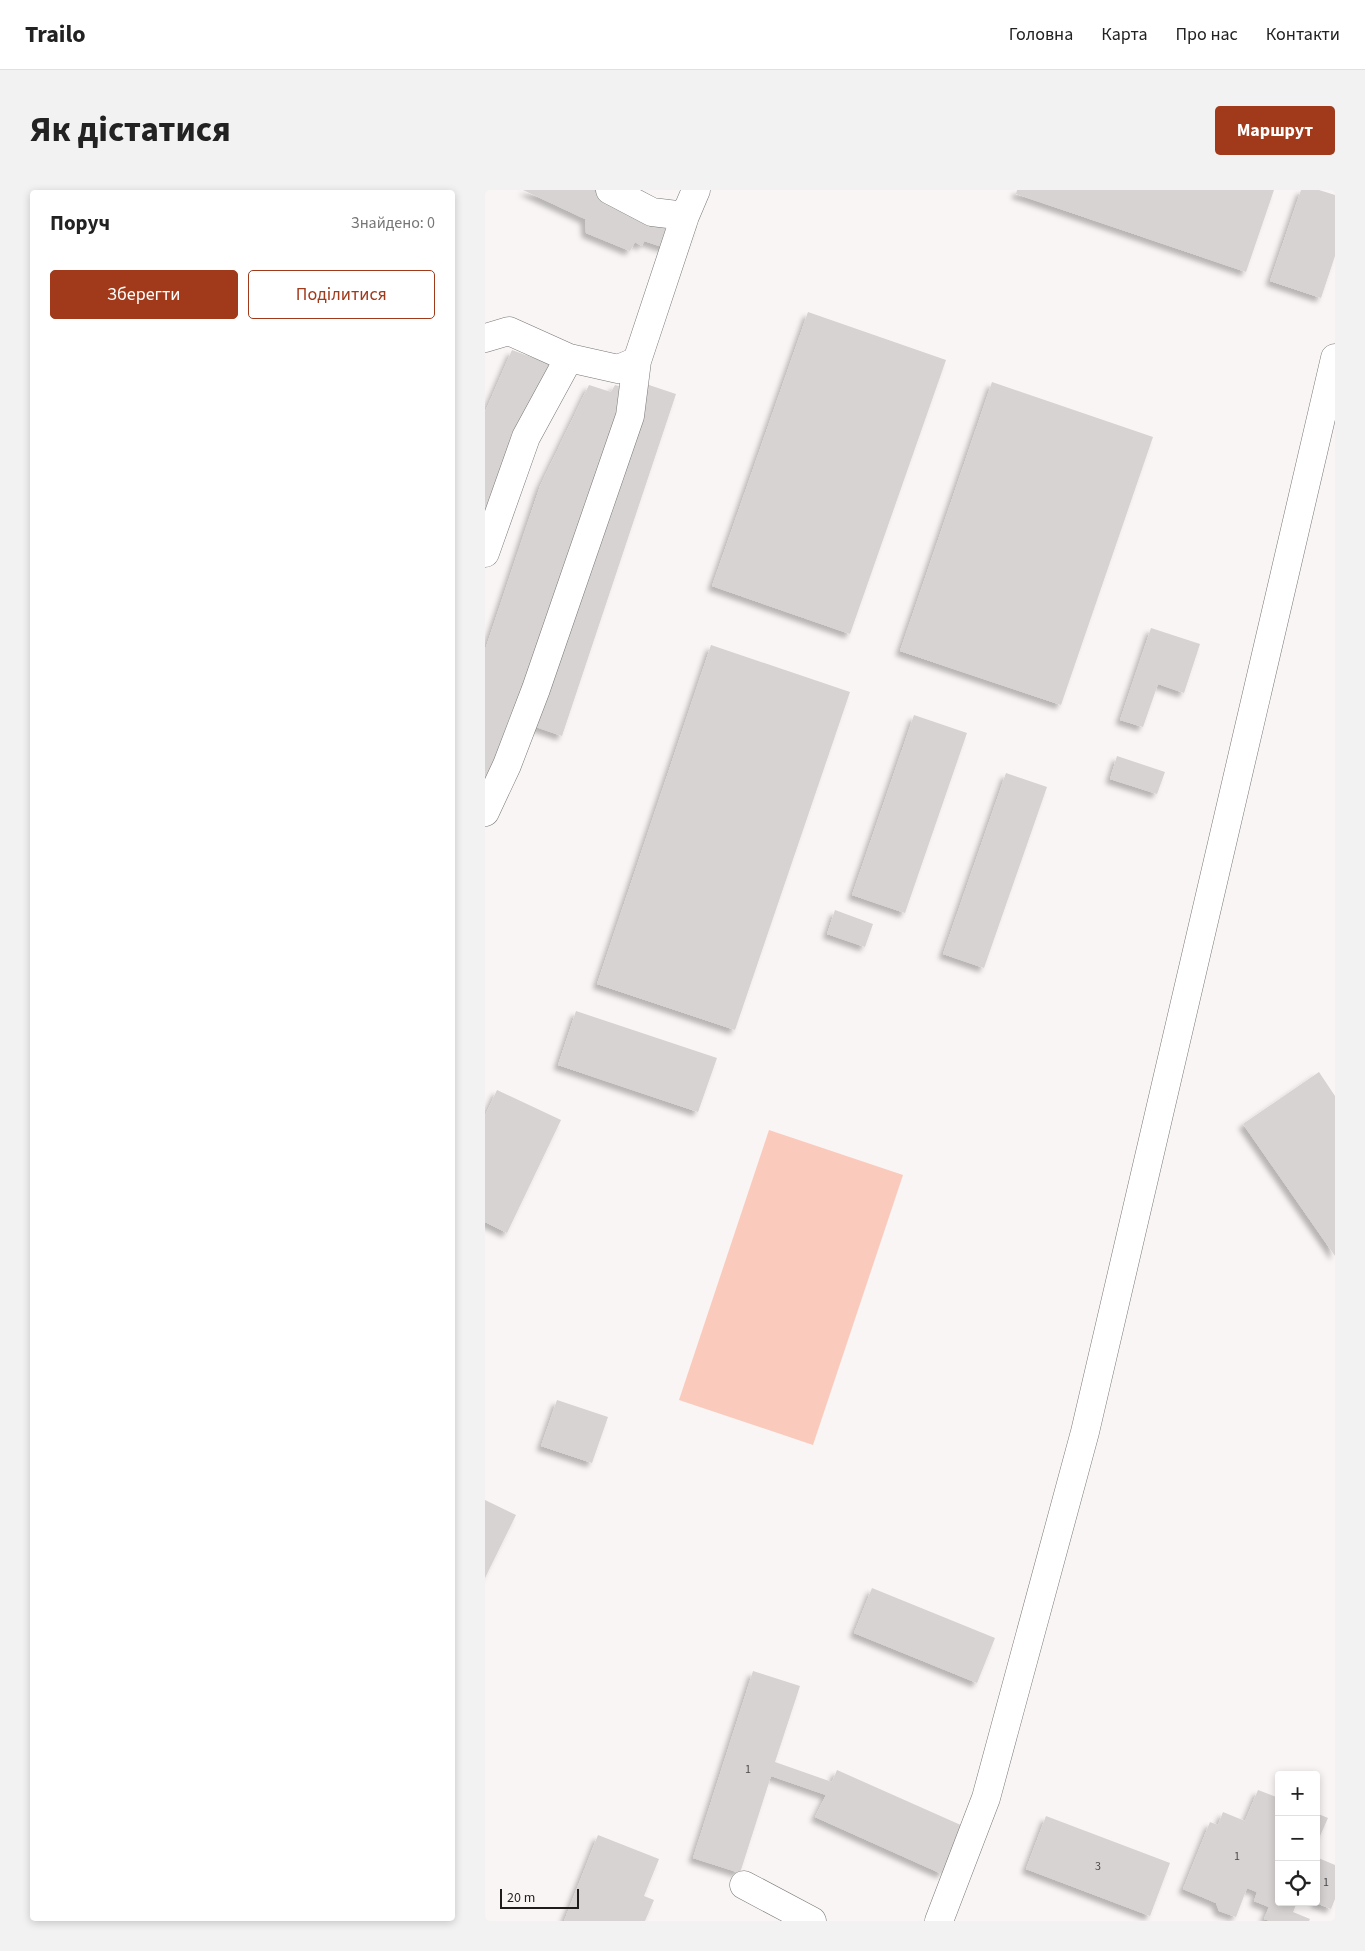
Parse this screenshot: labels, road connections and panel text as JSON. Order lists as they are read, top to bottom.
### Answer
{
  "house_numbers": [
    "1",
    "1",
    "3",
    "1"
  ],
  "scale_bar": "20 m",
  "page": {
    "header": "Trailo",
    "nav": [
      "Головна",
      "Карта",
      "Про нас",
      "Контакти"
    ],
    "title": "Як дістатися",
    "buttons": [
      "Маршрут",
      ["Зберегти", "Поділитися"]
    ],
    "heading": ["Поруч", "Знайдено: 0"],
    "map_buttons": ["+", "−"],
    "scale": "20 m"
  }
}
